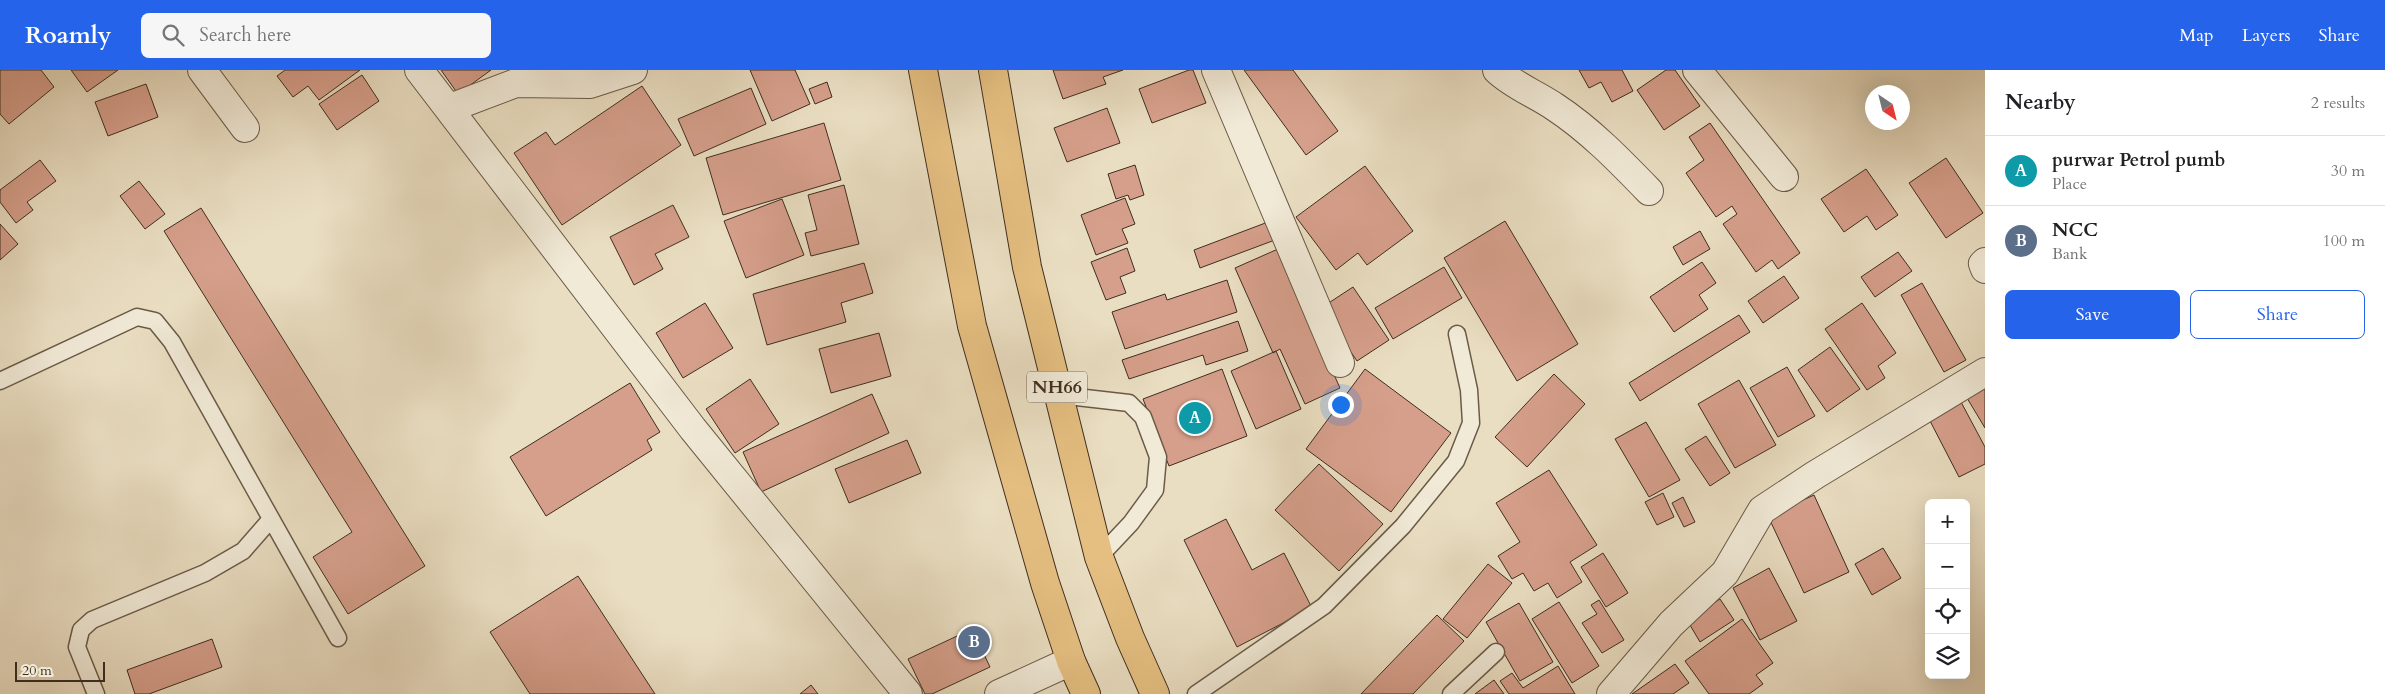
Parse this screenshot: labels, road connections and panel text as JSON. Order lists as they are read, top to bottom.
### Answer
{
  "streets": {
    "highway": ["NH66"]
  },
  "scale_bar": "20 m",
  "north": "bottom right",
  "page": {
    "header": "Roamly",
    "search": "Search here",
    "nav": ["Map", "Layers", "Share"],
    "heading": ["Nearby", "2 results"],
    "list": [
      {
        "mark": "A",
        "name": "purwar Petrol pumb",
        "note": "Place",
        "value": "30 m"
      },
      {
        "mark": "B",
        "name": "NCC",
        "note": "Bank",
        "value": "100 m"
      }
    ],
    "buttons": ["Save", "Share"],
    "pins": ["A", "B"],
    "map_buttons": ["+", "−"],
    "scale": "20 m"
  }
}
